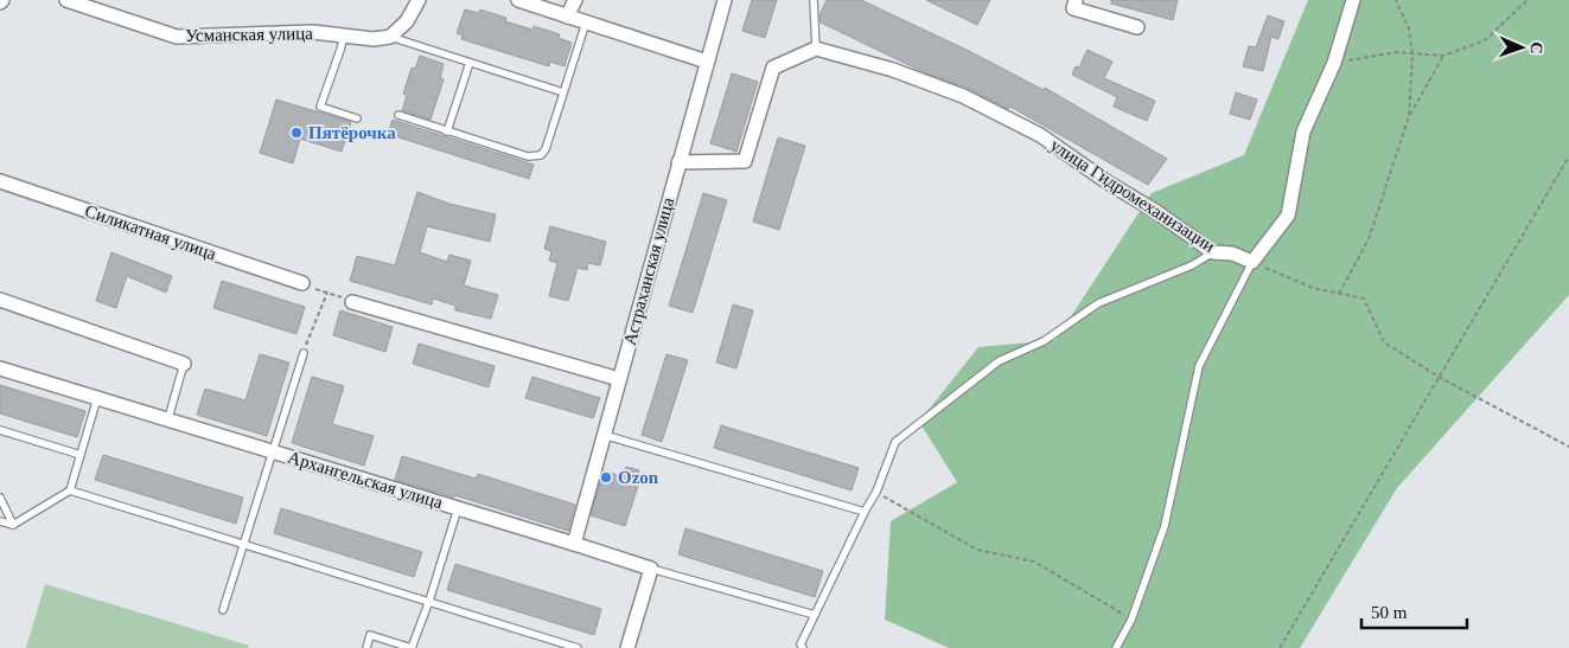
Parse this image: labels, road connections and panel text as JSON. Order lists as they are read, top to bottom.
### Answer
{
  "streets": {
    "street": [
      "Усманская улица",
      "улица Гидромеханизации",
      "Силикатная улица",
      "Астраханская улица",
      "Архангельская улица"
    ]
  },
  "crossings": [
    ["Астраханская улица", "Архангельская улица"]
  ],
  "places": ["Пятёрочка", "Ozon"],
  "scale_bar": "50 m",
  "north": "right"
}
